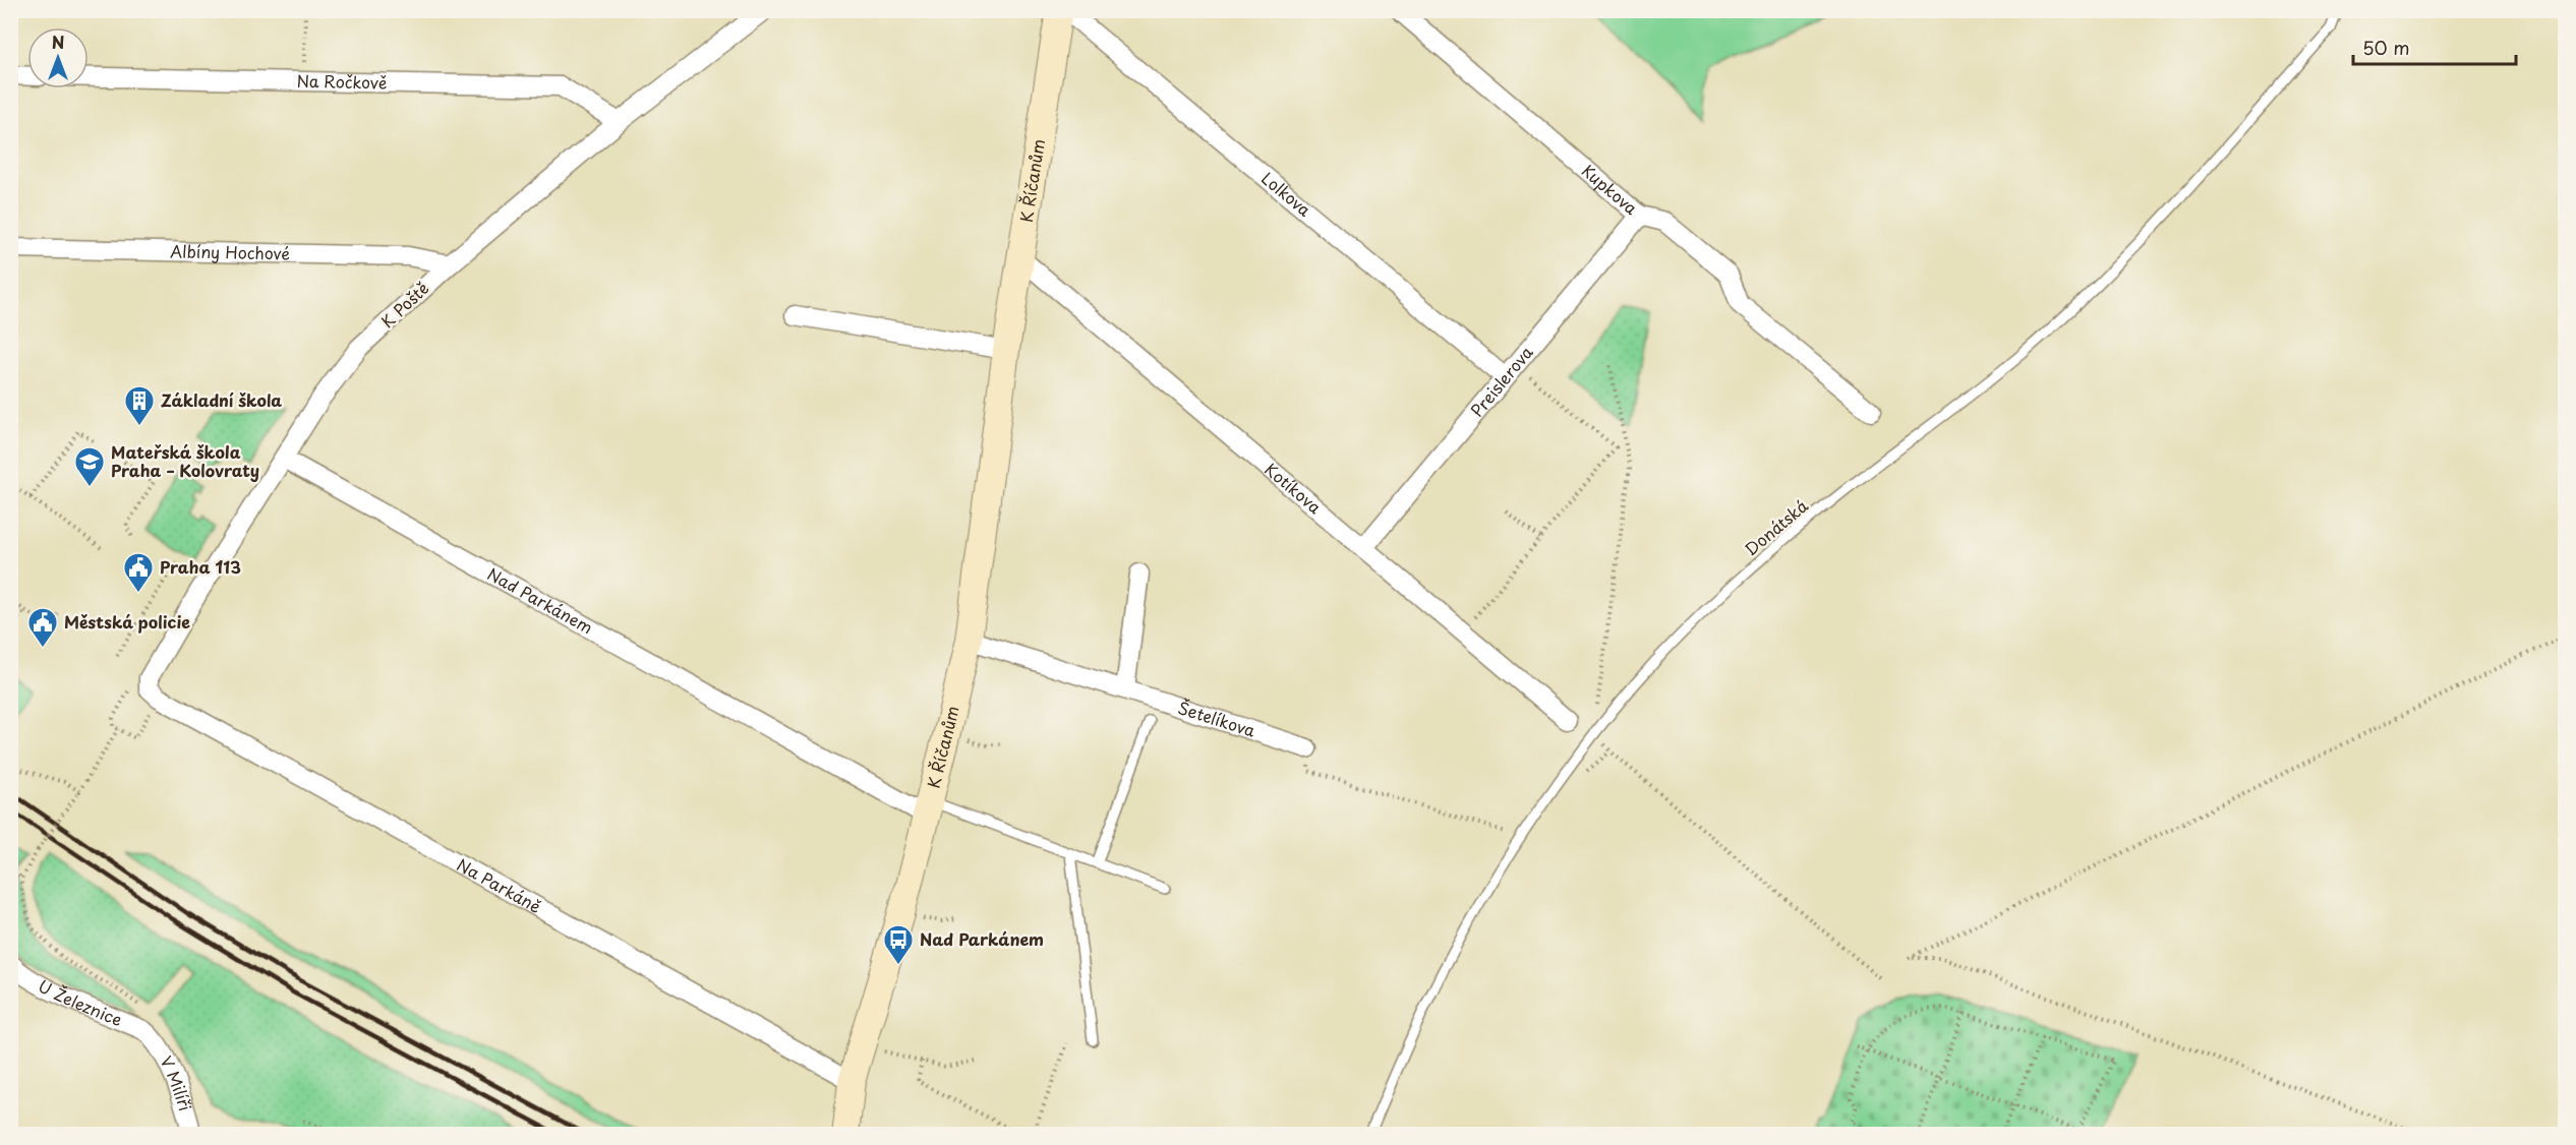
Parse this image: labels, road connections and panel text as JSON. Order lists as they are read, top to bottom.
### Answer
{
  "streets": {
    "street": [
      "Na Ročkově",
      "K Říčanům",
      "Kupkova",
      "Lolkova",
      "Albíny Hochové",
      "K Poště",
      "Preislerova",
      "Kotíkova",
      "Nad Parkánem",
      "Šetelíkova",
      "Na Parkáně",
      "U Železnice",
      "V Milíři"
    ],
    "lane": ["Donátská"]
  },
  "crossings": [
    ["Na Ročkově", "K Poště"],
    ["K Říčanům", "Kotíkova"],
    ["K Říčanům", "Nad Parkánem"],
    ["K Říčanům", "Šetelíkova"],
    ["K Říčanům", "Na Parkáně"],
    ["Kupkova", "Preislerova"],
    ["Lolkova", "Preislerova"],
    ["Albíny Hochové", "K Poště"],
    ["K Poště", "Nad Parkánem"],
    ["K Poště", "Na Parkáně"],
    ["Preislerova", "Kotíkova"],
    ["U Železnice", "V Milíři"]
  ],
  "places": {
    "building": ["Základní škola"],
    "school or university": ["Mateřská škola Praha – Kolovraty"],
    "public building": ["Praha 113", "Městská policie"],
    "bus stop": ["Nad Parkánem"]
  },
  "scale_bar": "50 m",
  "north": "top"
}
